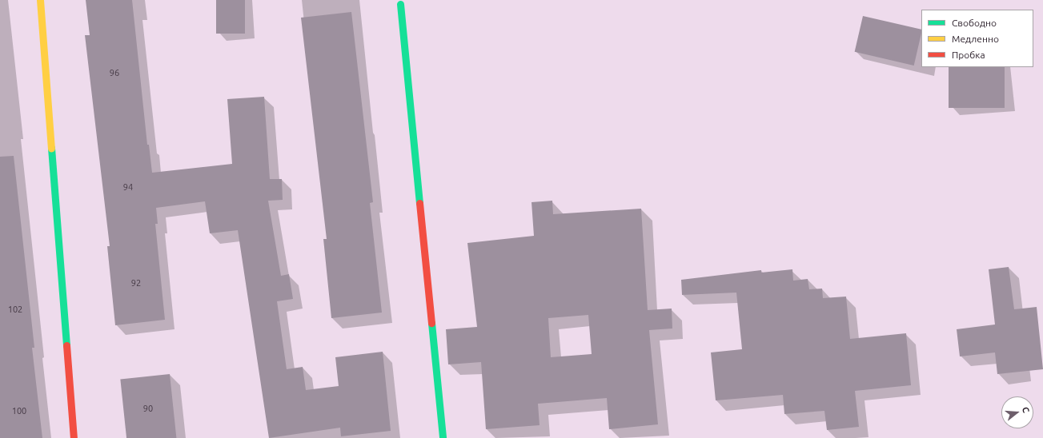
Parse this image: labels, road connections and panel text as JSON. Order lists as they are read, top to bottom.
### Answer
{
  "house_numbers": [
    "96",
    "94",
    "92",
    "102",
    "90",
    "100"
  ],
  "legend": ["Свободно", "Медленно", "Пробка"],
  "north": "right"
}
